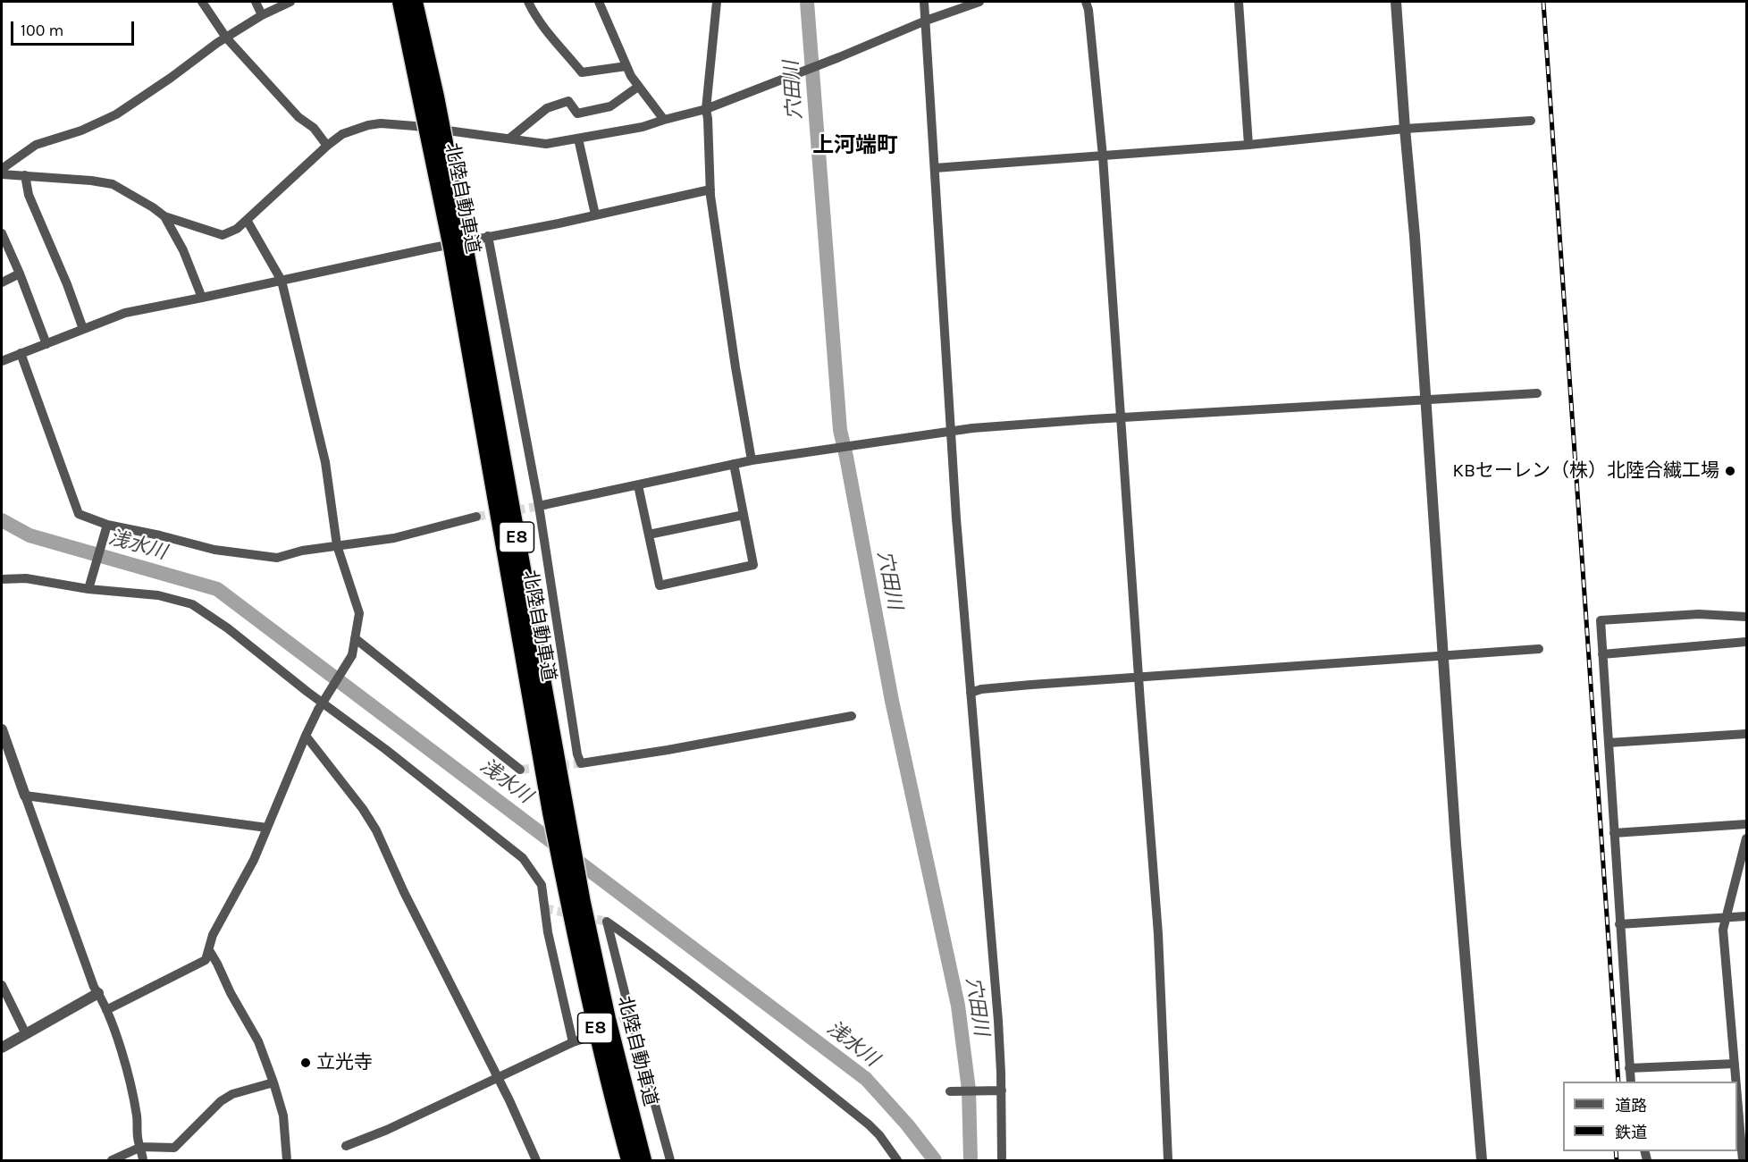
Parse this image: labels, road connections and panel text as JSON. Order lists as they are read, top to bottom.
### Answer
{
  "streets": {
    "highway": ["北陸自動車道", "E8"]
  },
  "districts": ["上河端町"],
  "water": ["穴田川", "浅水川"],
  "places": ["KBセーレン（株）北陸合繊工場", "立光寺"],
  "legend": ["道路", "鉄道"],
  "scale_bar": "100 m"
}
